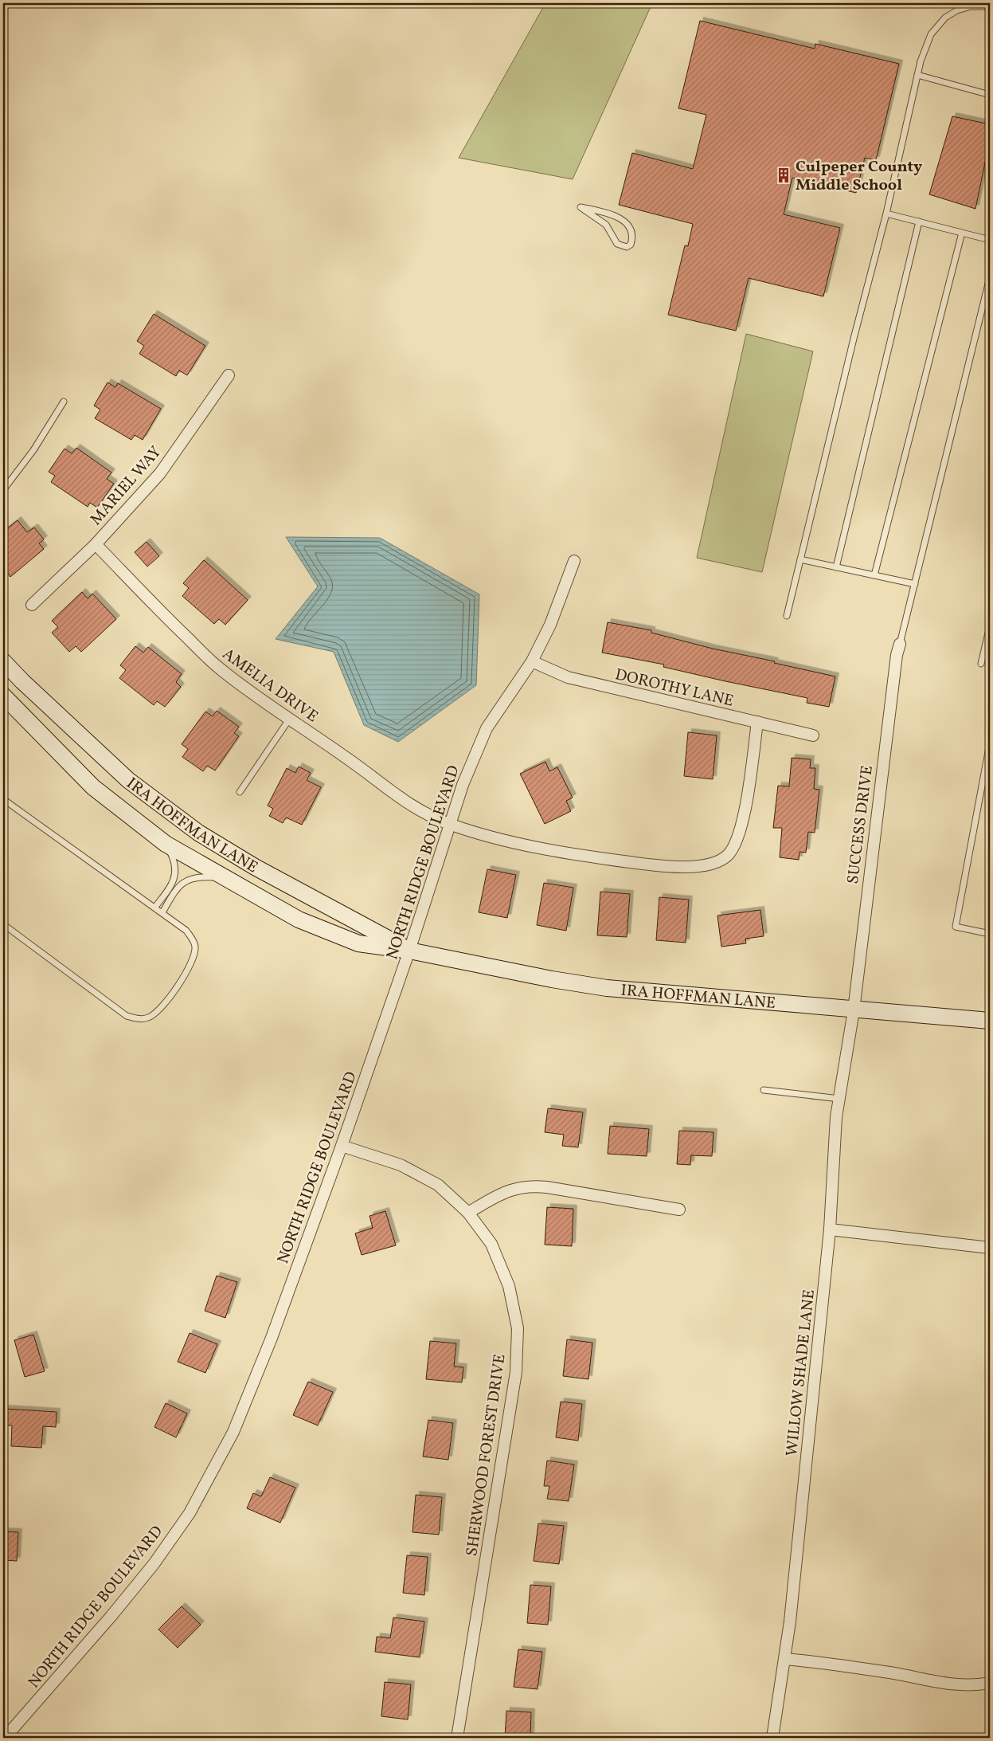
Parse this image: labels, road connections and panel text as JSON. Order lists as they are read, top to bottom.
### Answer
{
  "streets": {
    "main road": ["IRA HOFFMAN LANE"],
    "street": [
      "MARIEL WAY",
      "AMELIA DRIVE",
      "DOROTHY LANE",
      "SUCCESS DRIVE",
      "NORTH RIDGE BOULEVARD",
      "WILLOW SHADE LANE",
      "SHERWOOD FOREST DRIVE"
    ]
  },
  "crossings": [
    ["MARIEL WAY", "AMELIA DRIVE"],
    ["AMELIA DRIVE", "DOROTHY LANE"],
    ["AMELIA DRIVE", "NORTH RIDGE BOULEVARD"],
    ["DOROTHY LANE", "NORTH RIDGE BOULEVARD"],
    ["IRA HOFFMAN LANE", "SUCCESS DRIVE"],
    ["IRA HOFFMAN LANE", "NORTH RIDGE BOULEVARD"],
    ["IRA HOFFMAN LANE", "WILLOW SHADE LANE"],
    ["SUCCESS DRIVE", "WILLOW SHADE LANE"],
    ["NORTH RIDGE BOULEVARD", "SHERWOOD FOREST DRIVE"]
  ],
  "places": {
    "building": ["Culpeper County Middle School"]
  }
}
